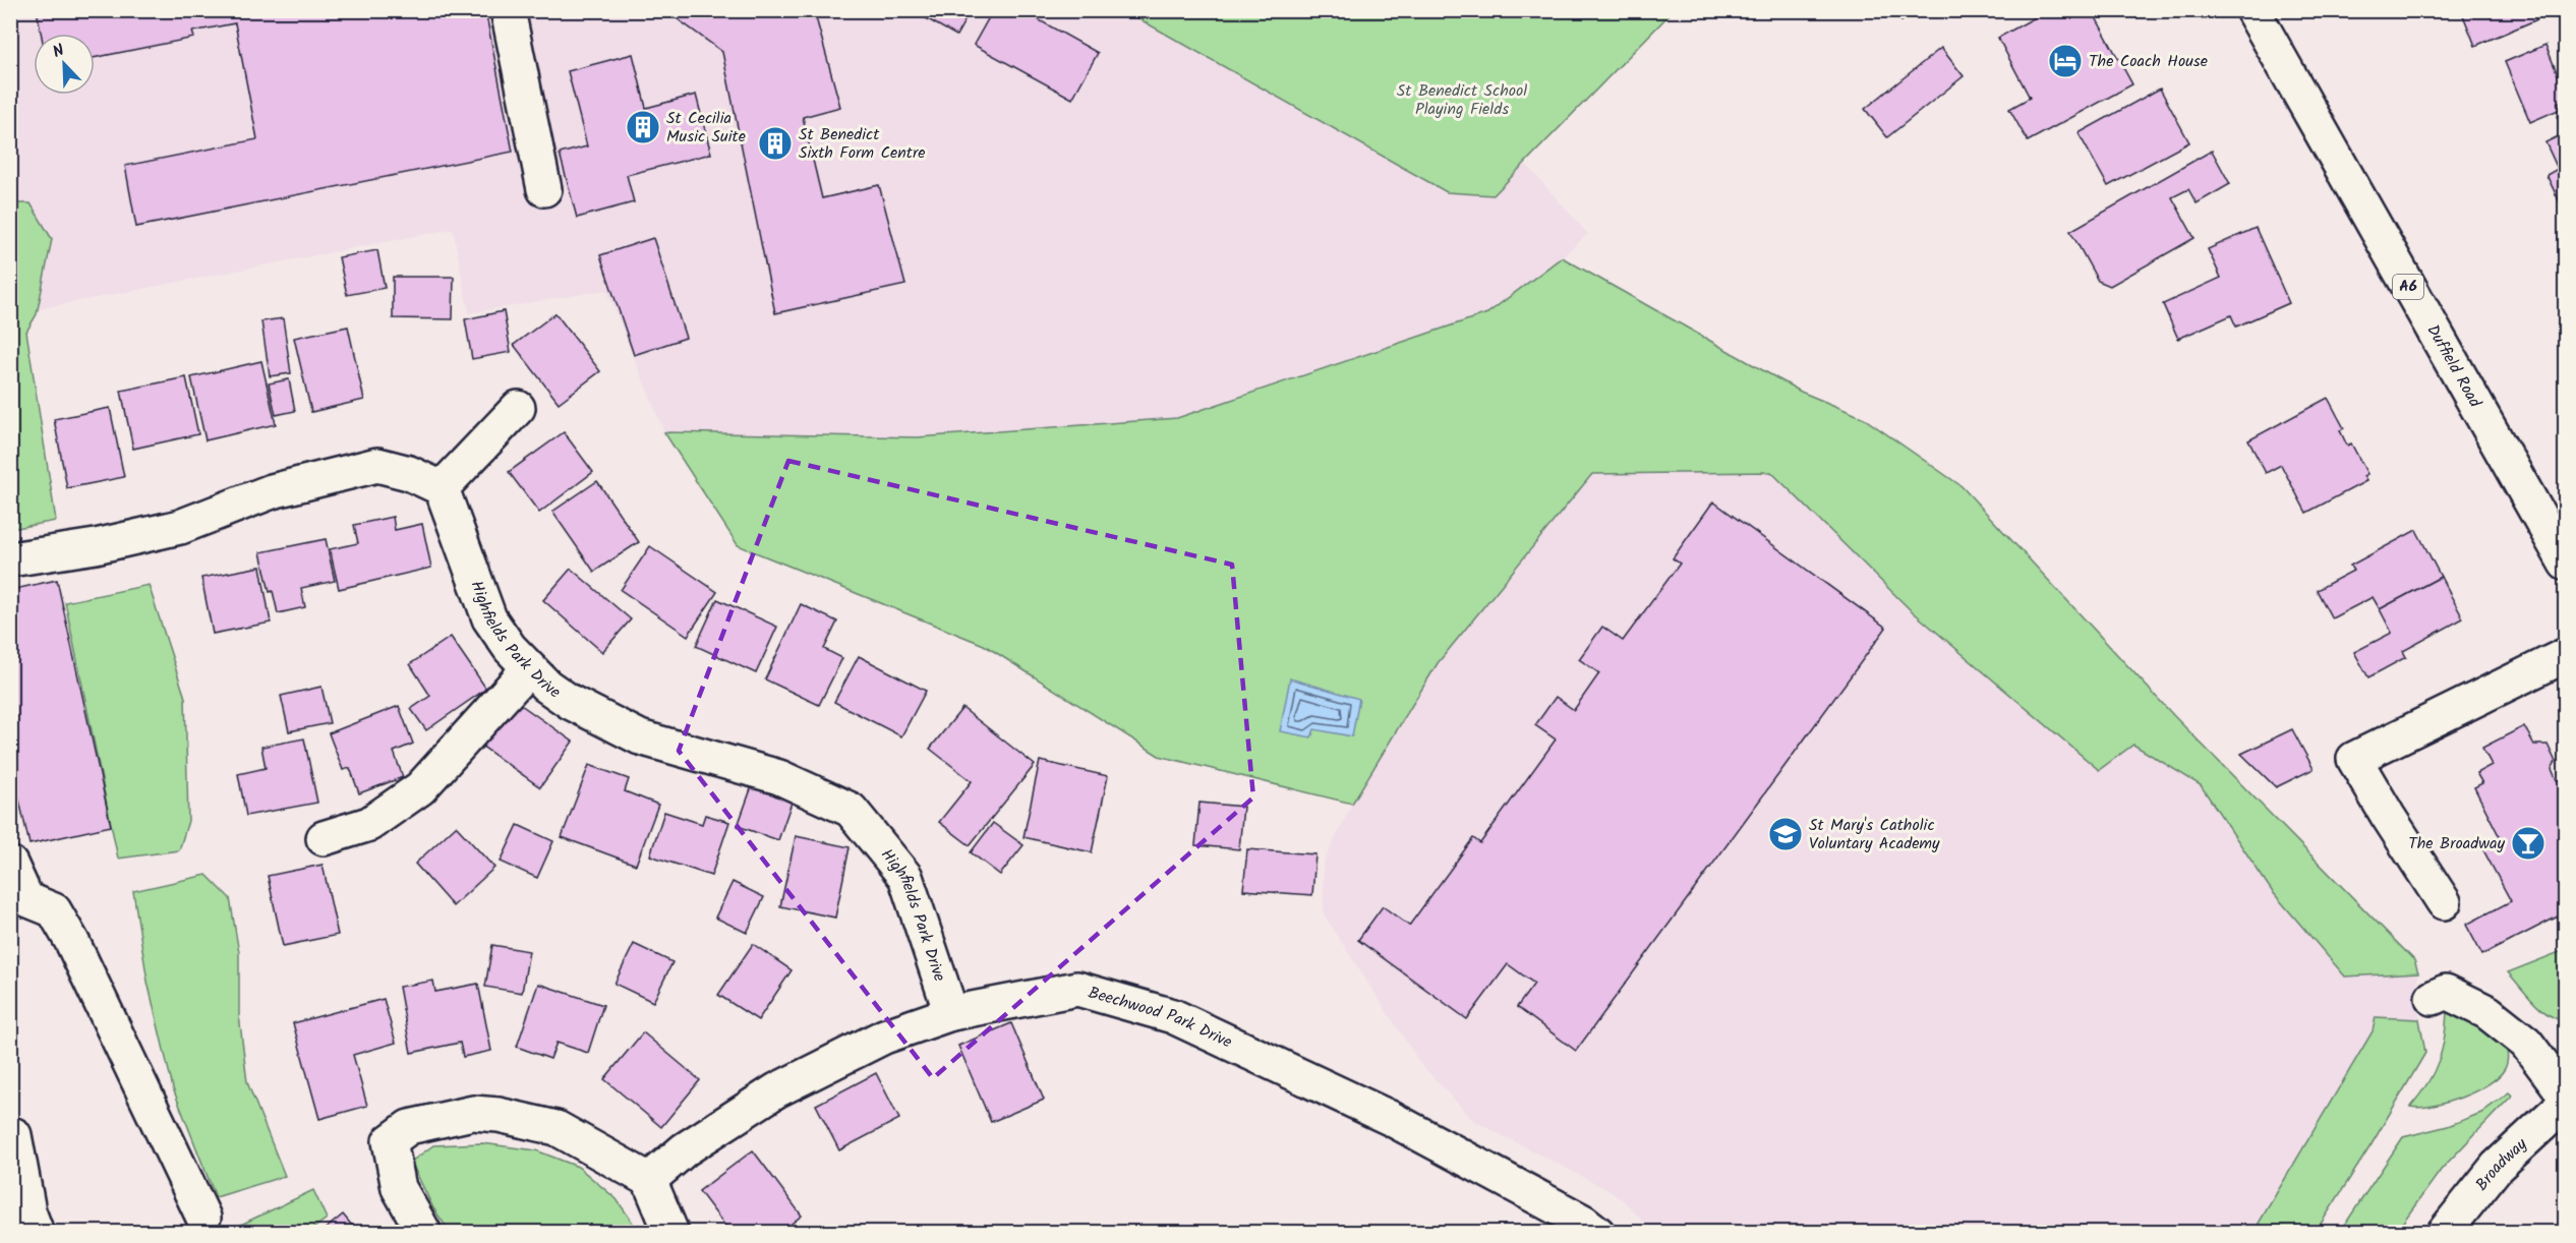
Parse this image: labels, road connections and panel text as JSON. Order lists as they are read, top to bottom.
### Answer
{
  "streets": {
    "street": [
      "A6",
      "Duffield Road",
      "Highfields Park Drive",
      "Beechwood Park Drive",
      "Broadway"
    ]
  },
  "crossings": [
    ["Highfields Park Drive", "Beechwood Park Drive"]
  ],
  "parks": ["St Benedict School Playing Fields"],
  "places": {
    "hotel": ["The Coach House"],
    "building": ["St Cecilia Music Suite", "St Benedict Sixth Form Centre"],
    "school or university": ["St Mary's Catholic Voluntary Academy"],
    "bar": ["The Broadway"]
  },
  "north": "top left"
}
